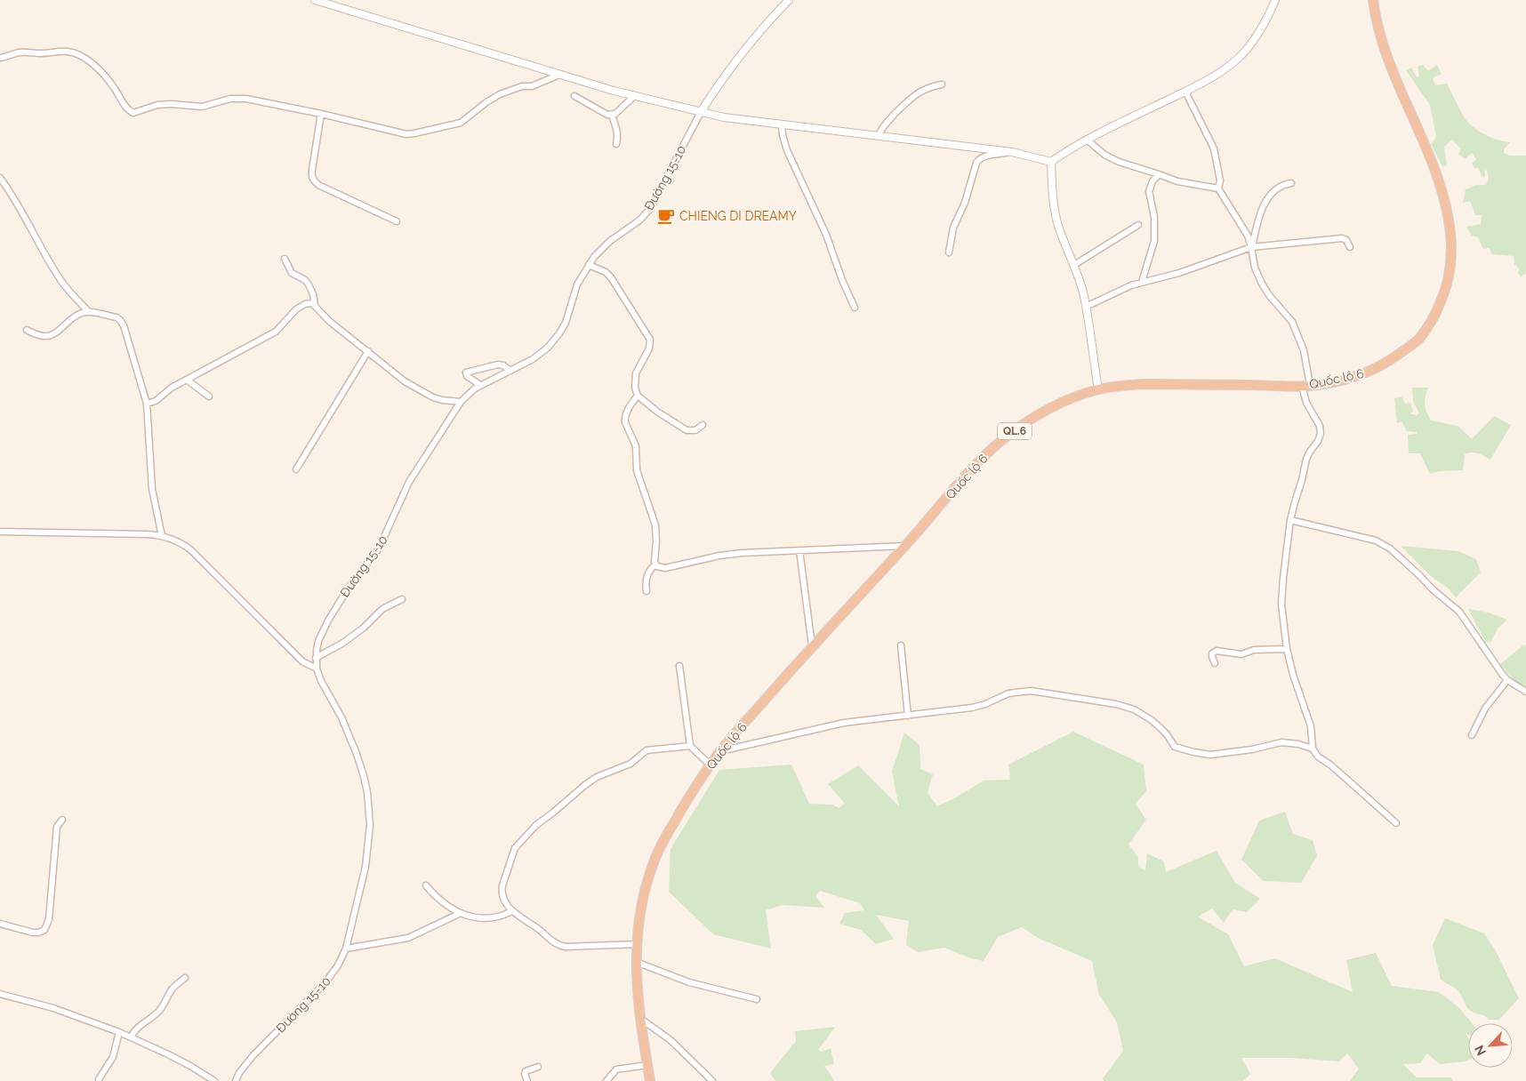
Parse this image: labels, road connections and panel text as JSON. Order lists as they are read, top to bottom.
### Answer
{
  "streets": {
    "highway": ["Quốc lộ 6", "QL.6"],
    "street": ["Đường 15-10"]
  },
  "places": {
    "cafe": ["CHIENG DI DREAMY"]
  },
  "north": "bottom left"
}
